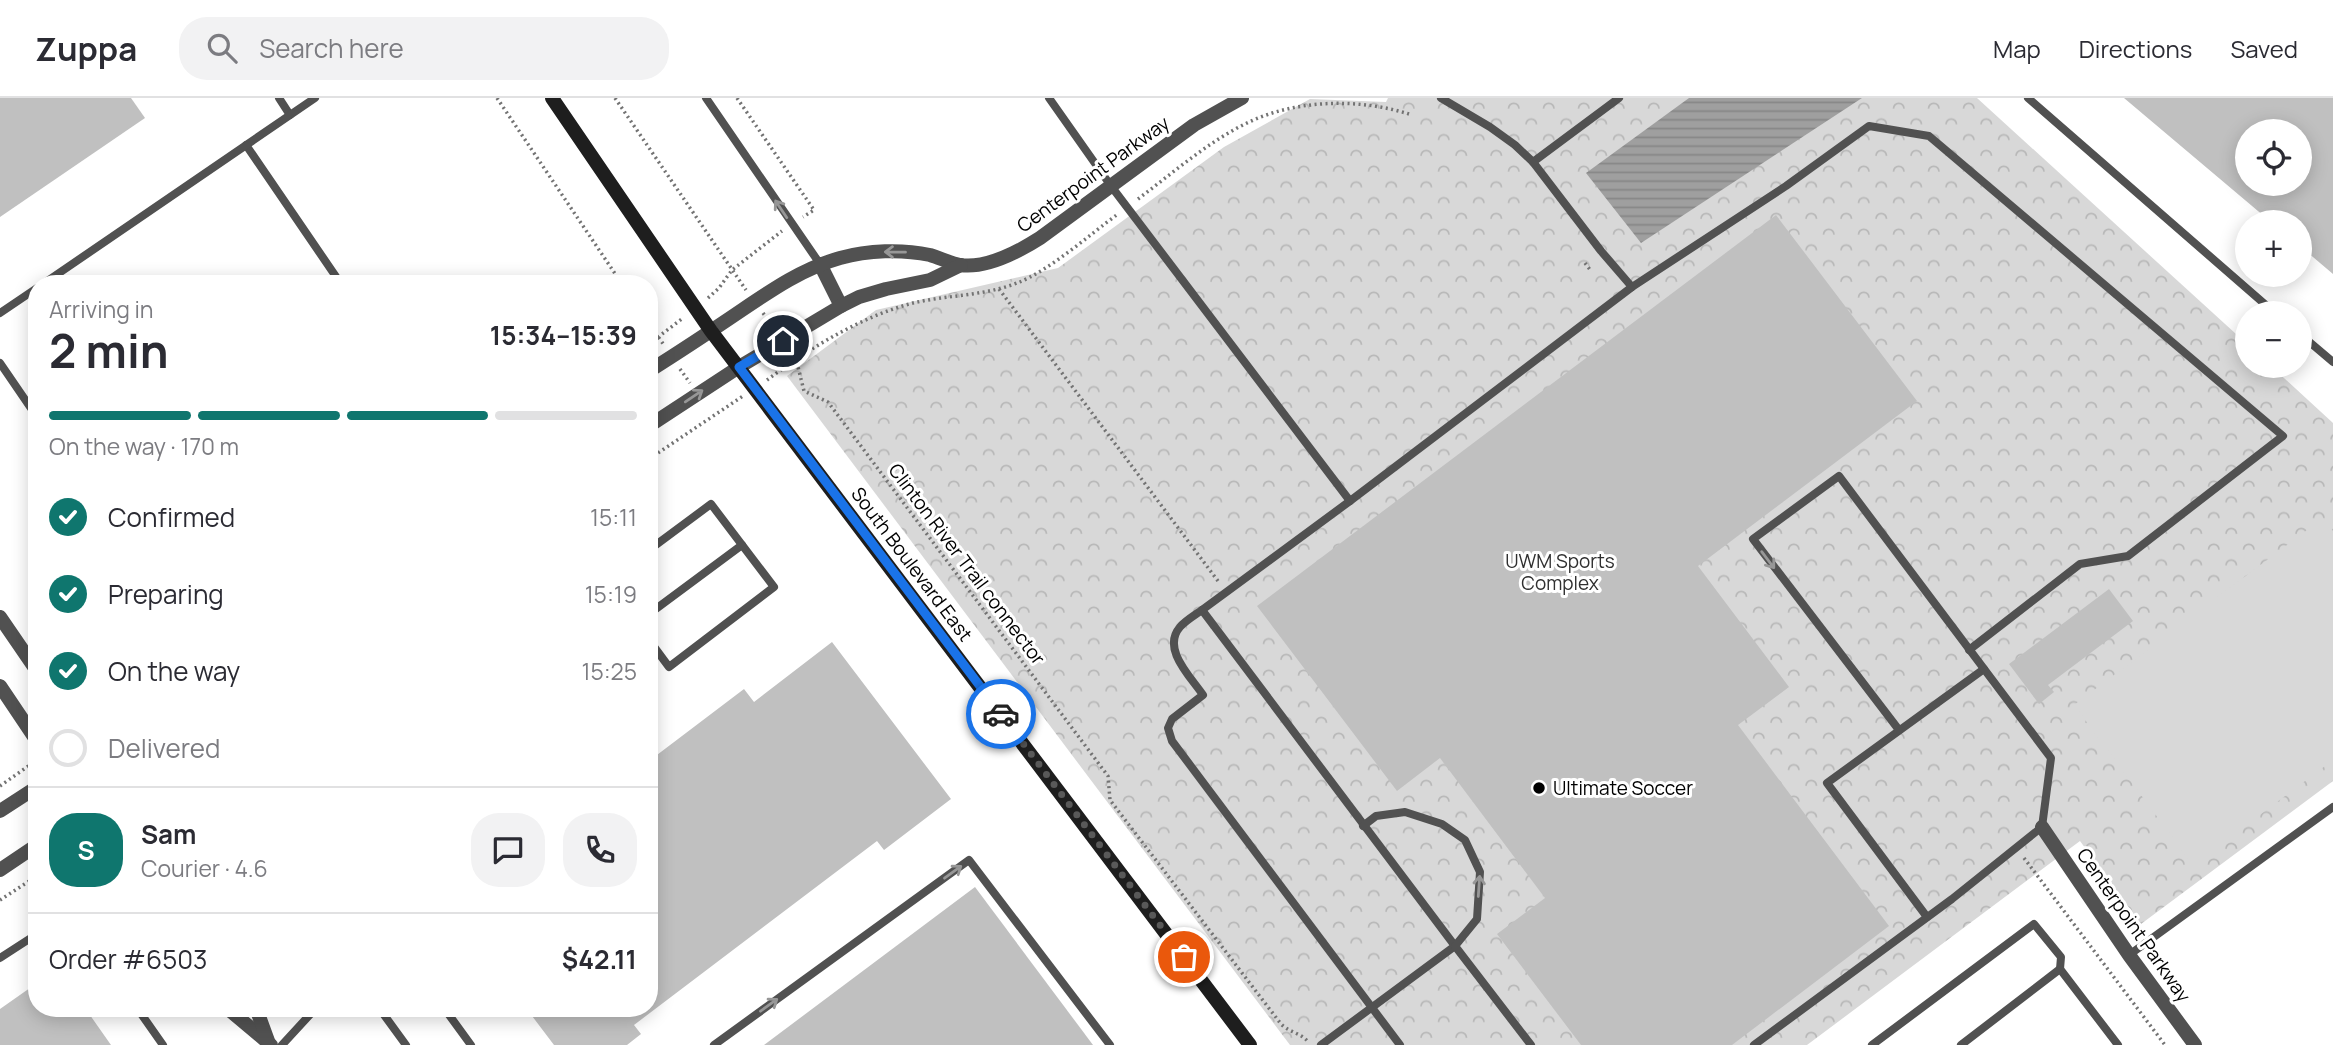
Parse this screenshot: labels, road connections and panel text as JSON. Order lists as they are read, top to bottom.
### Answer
{
  "streets": {
    "street": ["Centerpoint Parkway", "South Boulevard East"],
    "path": ["Clinton River Trail connector"]
  },
  "crossings": [
    ["Centerpoint Parkway", "South Boulevard East"],
    ["Centerpoint Parkway", "Clinton River Trail connector"]
  ],
  "parks": ["UWM Sports Complex"],
  "places": ["Ultimate Soccer"],
  "page": {
    "header": "Zuppa",
    "search": "Search here",
    "nav": ["Map", "Directions", "Saved"],
    "map_buttons": ["+", "−"],
    "heading": ["2 min", "Arriving in", "15:34–15:39"],
    "panel": [
      "Sam",
      "Courier · 4.6",
      "Order #6503",
      "$42.11"
    ],
    "bar": "On the way · 170 m",
    "list": [
      ["Confirmed", "15:11"],
      ["Preparing", "15:19"],
      ["On the way", "15:25"],
      "Delivered"
    ],
    "round": "S"
  }
}
